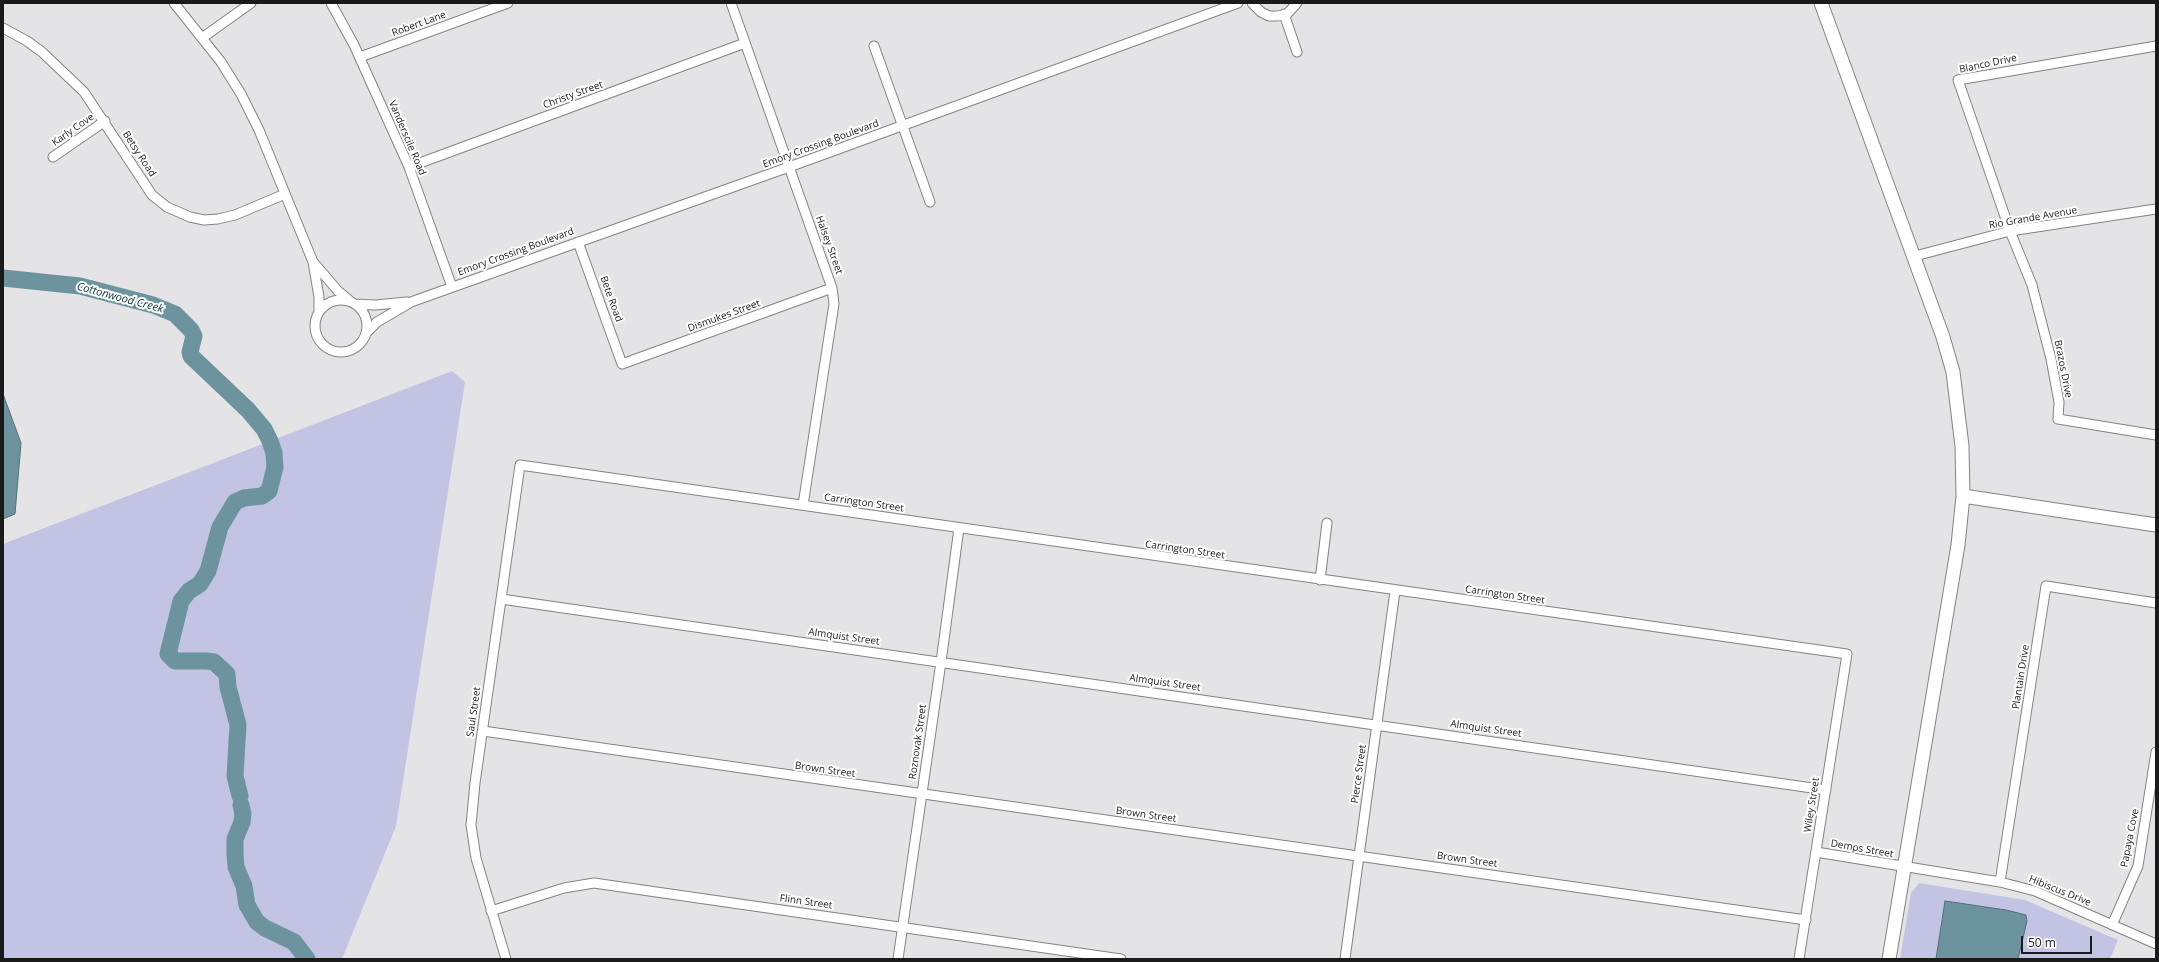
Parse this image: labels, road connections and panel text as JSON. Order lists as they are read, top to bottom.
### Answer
{
  "streets": {
    "street": [
      "Robert Lane",
      "Blanco Drive",
      "Christy Street",
      "Karly Cove",
      "Vanderscile Road",
      "Emory Crossing Boulevard",
      "Betsy Road",
      "Rio Grande Avenue",
      "Halsey Street",
      "Bete Road",
      "Dismukes Street",
      "Brazos Drive",
      "Carrington Street",
      "Almquist Street",
      "Plantain Drive",
      "Saul Street",
      "Roznovak Street",
      "Brown Street",
      "Pierce Street",
      "Wiley Street",
      "Papaya Cove",
      "Demps Street",
      "Hibiscus Drive",
      "Flinn Street"
    ]
  },
  "crossings": [
    ["Robert Lane", "Vanderscile Road"],
    ["Blanco Drive", "Rio Grande Avenue"],
    ["Blanco Drive", "Brazos Drive"],
    ["Christy Street", "Vanderscile Road"],
    ["Christy Street", "Halsey Street"],
    ["Karly Cove", "Betsy Road"],
    ["Vanderscile Road", "Emory Crossing Boulevard"],
    ["Emory Crossing Boulevard", "Halsey Street"],
    ["Emory Crossing Boulevard", "Bete Road"],
    ["Rio Grande Avenue", "Brazos Drive"],
    ["Halsey Street", "Dismukes Street"],
    ["Halsey Street", "Carrington Street"],
    ["Bete Road", "Dismukes Street"],
    ["Carrington Street", "Saul Street"],
    ["Carrington Street", "Roznovak Street"],
    ["Carrington Street", "Pierce Street"],
    ["Carrington Street", "Wiley Street"],
    ["Almquist Street", "Saul Street"],
    ["Almquist Street", "Roznovak Street"],
    ["Almquist Street", "Pierce Street"],
    ["Almquist Street", "Wiley Street"],
    ["Plantain Drive", "Hibiscus Drive"],
    ["Saul Street", "Brown Street"],
    ["Saul Street", "Flinn Street"],
    ["Roznovak Street", "Brown Street"],
    ["Roznovak Street", "Flinn Street"],
    ["Brown Street", "Pierce Street"],
    ["Brown Street", "Wiley Street"],
    ["Wiley Street", "Demps Street"],
    ["Papaya Cove", "Hibiscus Drive"],
    ["Demps Street", "Hibiscus Drive"]
  ],
  "water": ["Cottonwood Creek"],
  "scale_bar": "50 m"
}
